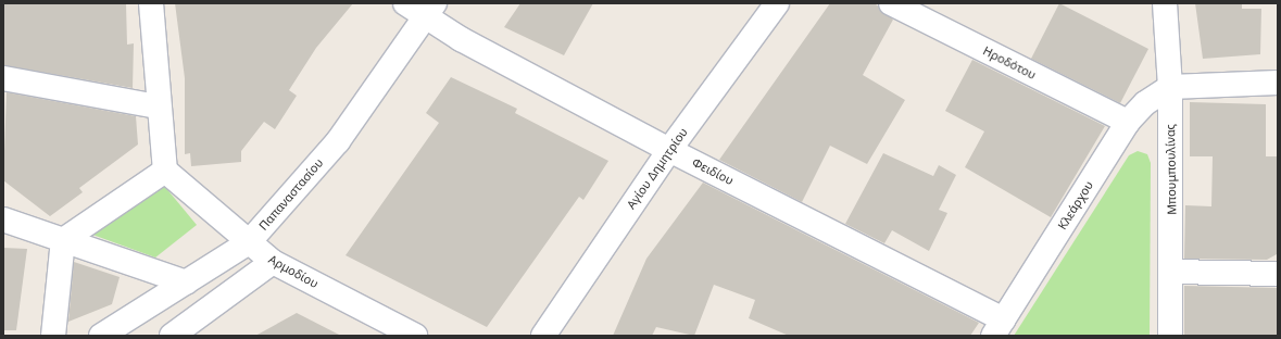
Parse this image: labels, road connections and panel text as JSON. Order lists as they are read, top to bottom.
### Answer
{
  "streets": {
    "street": [
      "Ηροδότου",
      "Αγίου Δημητρίου",
      "Μπουμπουλίνας",
      "Φειδίου",
      "Παπαναστασίου",
      "Κλεάρχου",
      "Αρμοδίου"
    ]
  },
  "crossings": [
    ["Ηροδότου", "Κλεάρχου"],
    ["Αγίου Δημητρίου", "Φειδίου"],
    ["Μπουμπουλίνας", "Κλεάρχου"],
    ["Φειδίου", "Παπαναστασίου"],
    ["Φειδίου", "Κλεάρχου"],
    ["Παπαναστασίου", "Αρμοδίου"]
  ]
}
